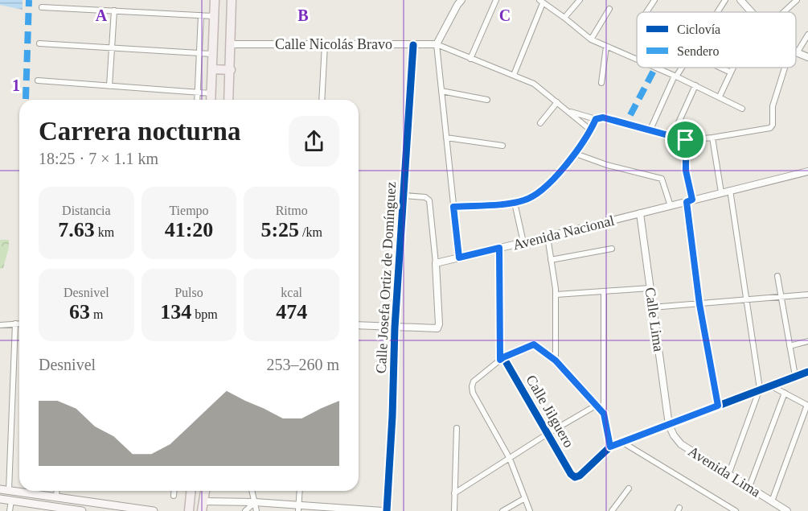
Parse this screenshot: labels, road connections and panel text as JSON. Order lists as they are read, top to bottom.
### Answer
{
  "streets": {
    "street": [
      "Calle Nicolás Bravo",
      "Avenida Nacional",
      "Calle Josefa Ortiz de Domínguez",
      "Calle Lima",
      "Calle Jilguero",
      "Avenida Lima"
    ]
  },
  "crossings": [
    ["Calle Nicolás Bravo", "Calle Josefa Ortiz de Domínguez"],
    ["Avenida Nacional", "Calle Lima"],
    ["Avenida Nacional", "Calle Jilguero"],
    ["Calle Lima", "Avenida Lima"]
  ],
  "legend": ["Ciclovía", "Sendero"],
  "page": {
    "heading": ["Carrera nocturna", "18:25 · 7 × 1.1 km"],
    "stats": [
      ["Distancia", "7.63 km"],
      ["Tiempo", "41:20"],
      ["Ritmo", "5:25 /km"],
      ["Desnivel", "63 m"],
      ["Pulso", "134 bpm"],
      ["kcal", "474"]
    ],
    "chart": ["Desnivel", "253–260 m"]
  },
  "grid": {
    "columns": ["A", "B", "C"],
    "rows": ["1"]
  }
}
